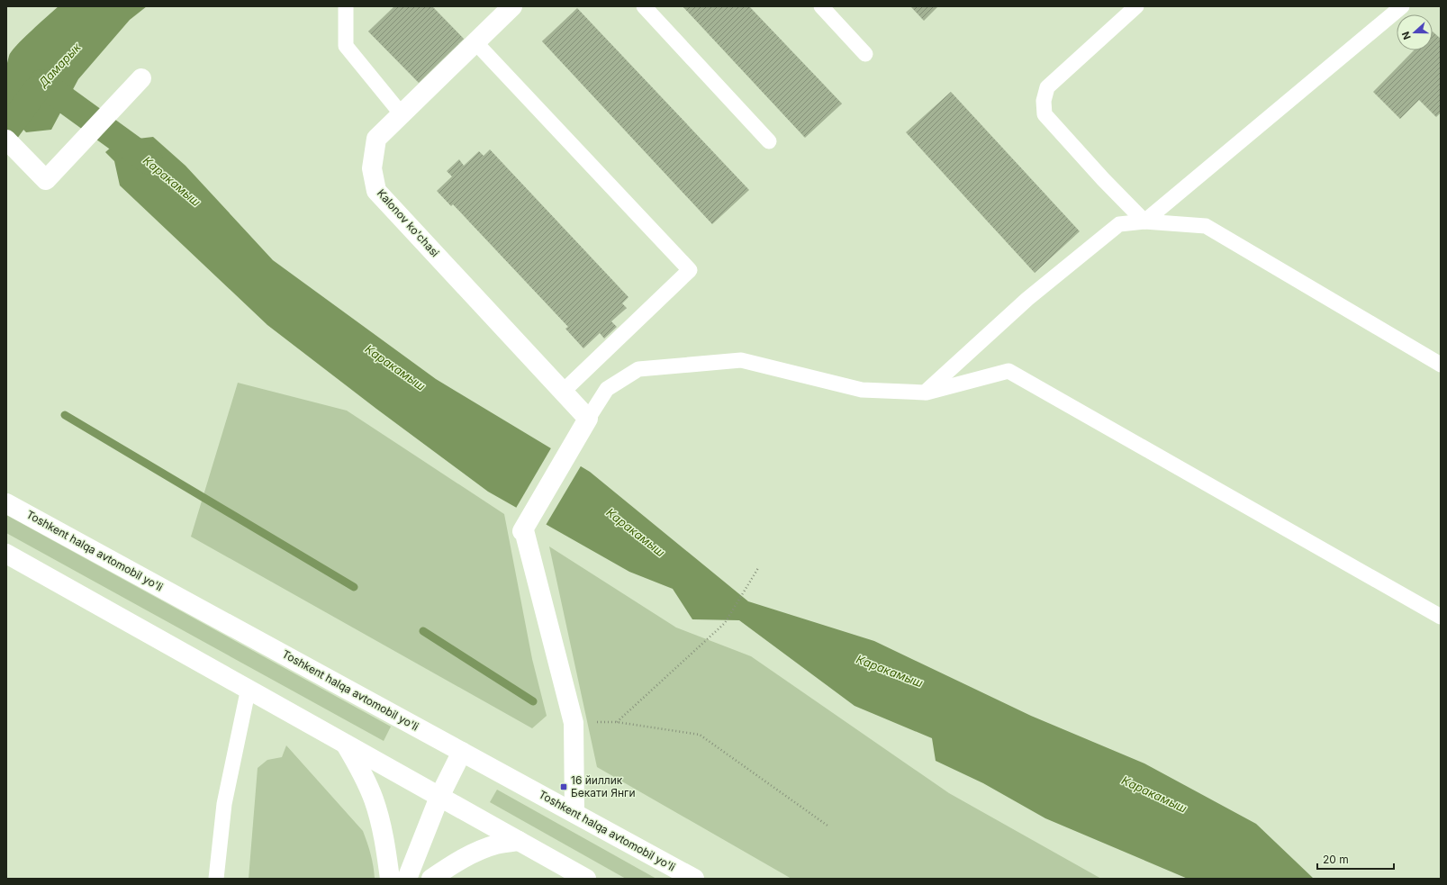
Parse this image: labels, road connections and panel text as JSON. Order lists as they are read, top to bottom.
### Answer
{
  "streets": {
    "main road": ["Kalonov ko'chasi", "Toshkent halqa avtomobil yo'li"]
  },
  "water": ["Дамарык", "Каракамыш"],
  "places": {
    "transit": ["16 йиллик Бекати Янги"]
  },
  "scale_bar": "20 m",
  "north": "left"
}
